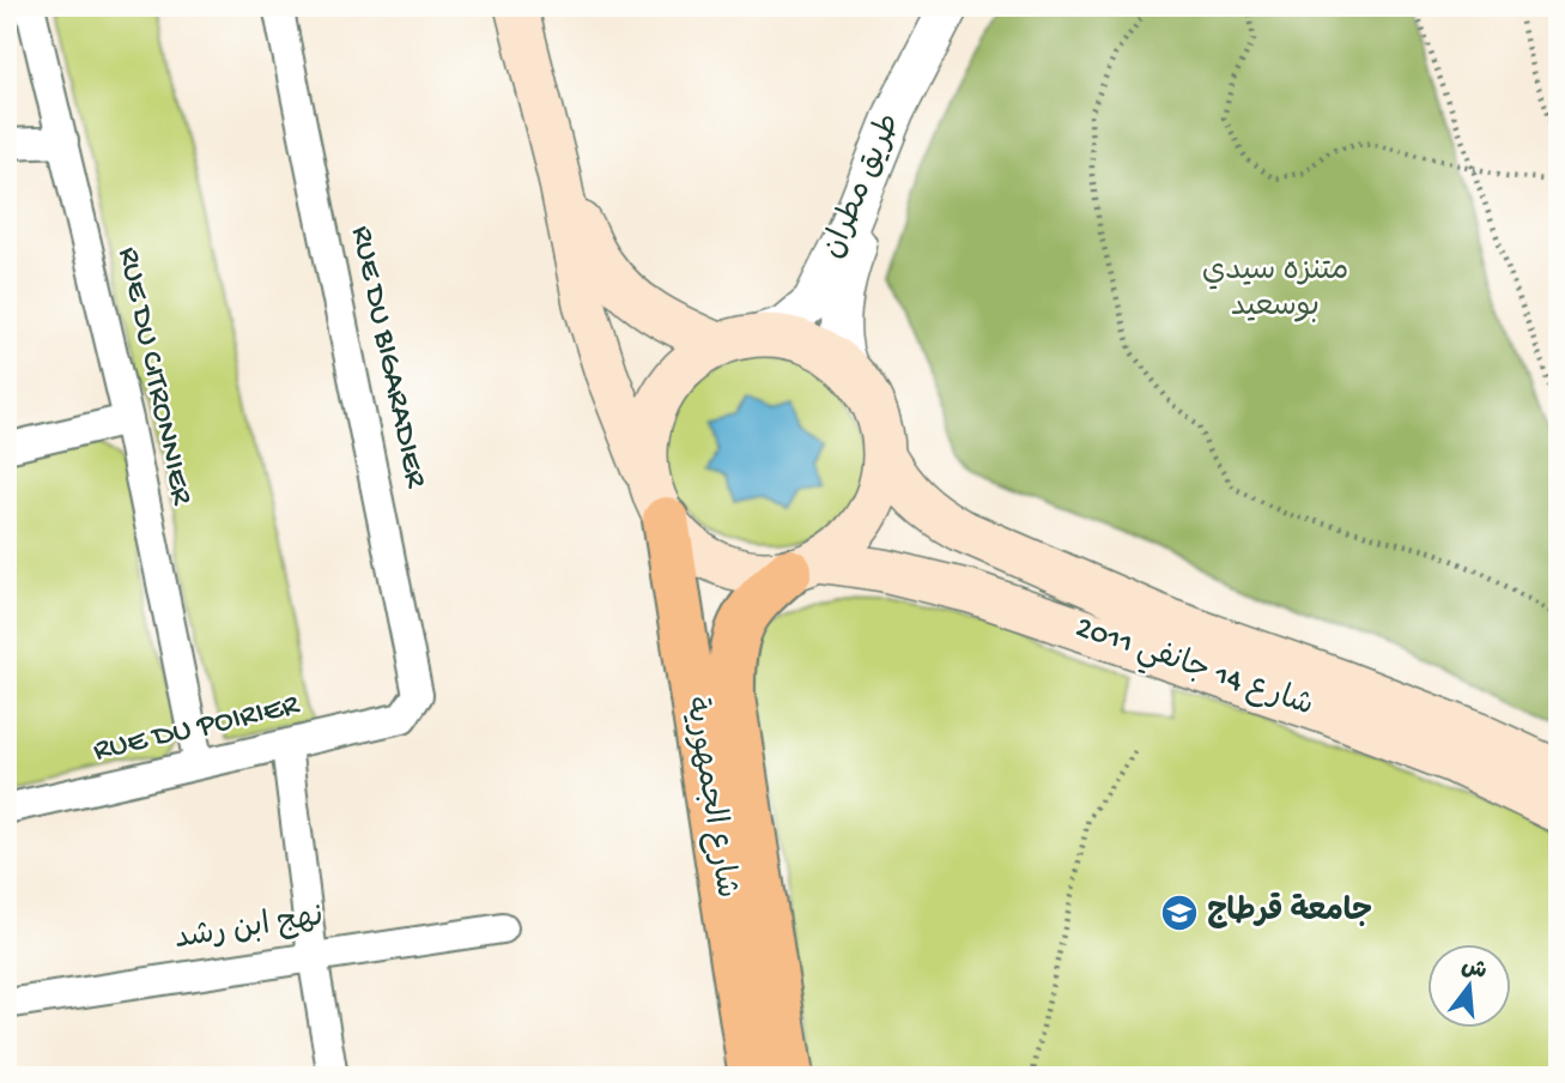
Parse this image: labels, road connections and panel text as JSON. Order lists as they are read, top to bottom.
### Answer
{
  "streets": {
    "highway": ["شارع الجمهورية"],
    "main road": ["شارع 14 جانفي 2011"],
    "street": [
      "طريق مطران",
      "RUE DU BIGARADIER",
      "RUE DU CITRONNIER",
      "RUE DU POIRIER",
      "نهج ابن رشد"
    ]
  },
  "crossings": [
    ["طريق مطران", "شارع 14 جانفي 2011"],
    ["طريق مطران", "شارع الجمهورية"],
    ["RUE DU BIGARADIER", "RUE DU POIRIER"],
    ["RUE DU CITRONNIER", "RUE DU POIRIER"],
    ["شارع 14 جانفي 2011", "شارع الجمهورية"]
  ],
  "parks": ["متنزه سيدي بوسعيد"],
  "places": {
    "school or university": ["جامعة قرطاج"]
  },
  "north": "top"
}
